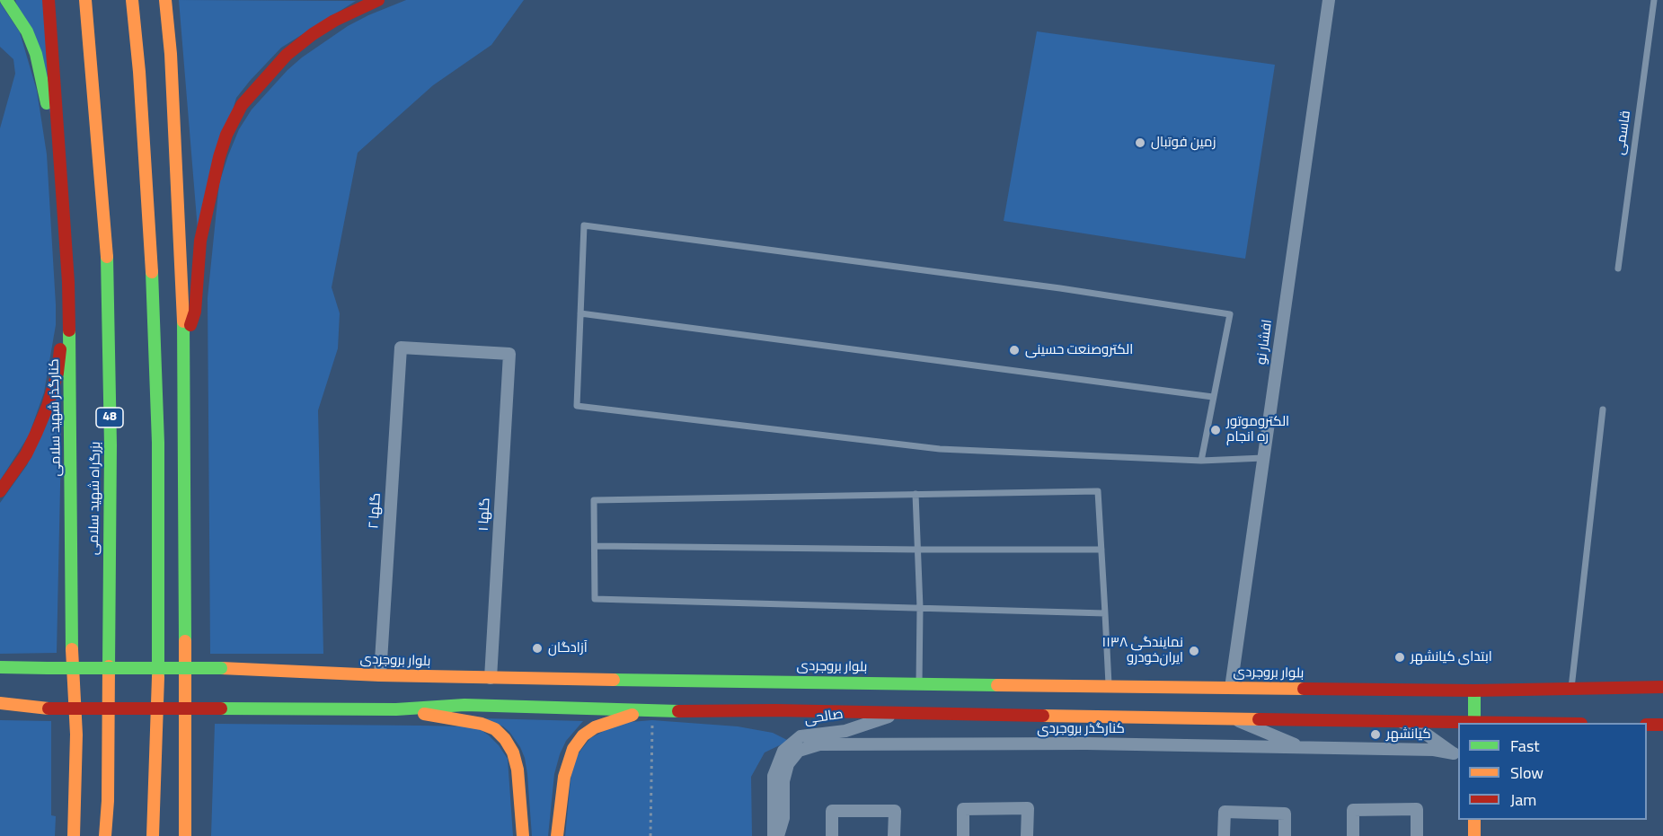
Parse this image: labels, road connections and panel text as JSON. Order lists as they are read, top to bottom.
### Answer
{
  "streets": {
    "main road": [
      "کنارگذر شهید سلامی",
      "48",
      "بزرگراه شهید سلامی",
      "بلوار بروجردی"
    ],
    "street": [
      "افشار نو",
      "گلها ۲",
      "گلها ۱",
      "صالحی",
      "کنارگذر بروجردی"
    ],
    "lane": ["قاسمی"]
  },
  "crossings": [
    ["افشار نو", "بلوار بروجردی"],
    ["گلها ۲", "گلها ۱"],
    ["گلها ۲", "بلوار بروجردی"],
    ["گلها ۱", "بلوار بروجردی"],
    ["صالحی", "کنارگذر بروجردی"]
  ],
  "places": [
    "زمین فوتبال",
    "الکتروصنعت حسینی",
    "الکتروموتور ره انجام",
    "آزادگان",
    "نمایندگی ۱۱۳۸ ایران‌خودرو",
    "ابتدای کیانشهر",
    "کیانشهر"
  ],
  "legend": ["Fast", "Slow", "Jam"]
}
